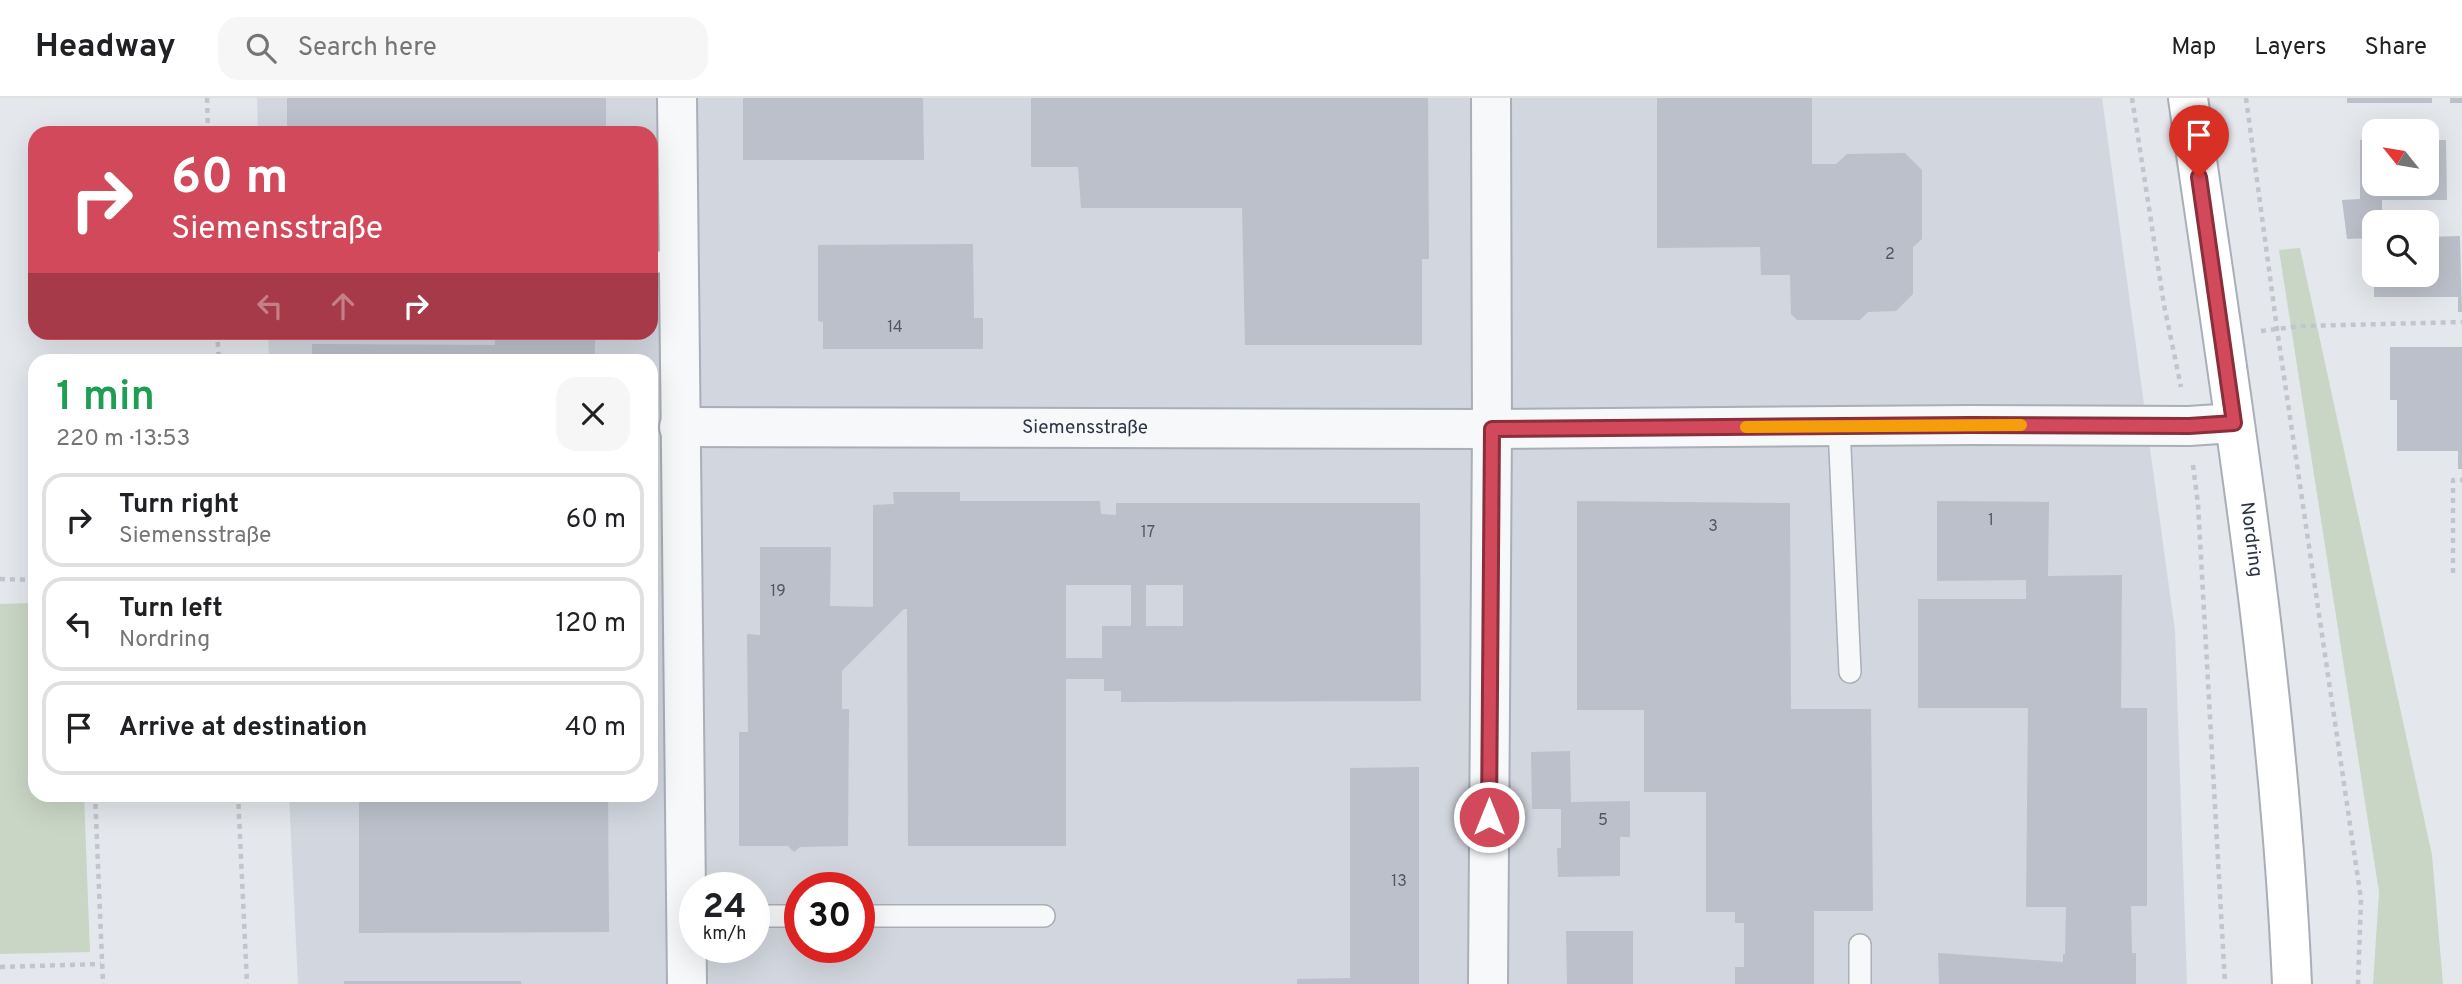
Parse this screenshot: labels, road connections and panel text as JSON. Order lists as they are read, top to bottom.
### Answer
{
  "streets": {
    "main road": ["Nordring"],
    "street": ["Siemensstraße"]
  },
  "crossings": [
    ["Siemensstraße", "Nordring"]
  ],
  "house_numbers": [
    "2",
    "14",
    "1",
    "3",
    "17",
    "19",
    "5",
    "13"
  ],
  "north": "top left",
  "page": {
    "header": "Headway",
    "search": "Search here",
    "nav": ["Map", "Layers", "Share"],
    "turn": ["60 m", "Siemensstraße"],
    "heading": ["1 min", "220 m · 13:53"],
    "list": [
      {
        "name": "Turn right",
        "note": "Siemensstraße",
        "value": "60 m"
      },
      {
        "name": "Turn left",
        "note": "Nordring",
        "value": "120 m"
      },
      {
        "name": "Arrive at destination",
        "value": "40 m"
      }
    ],
    "speed": "24 km/h",
    "limit": "30"
  }
}
